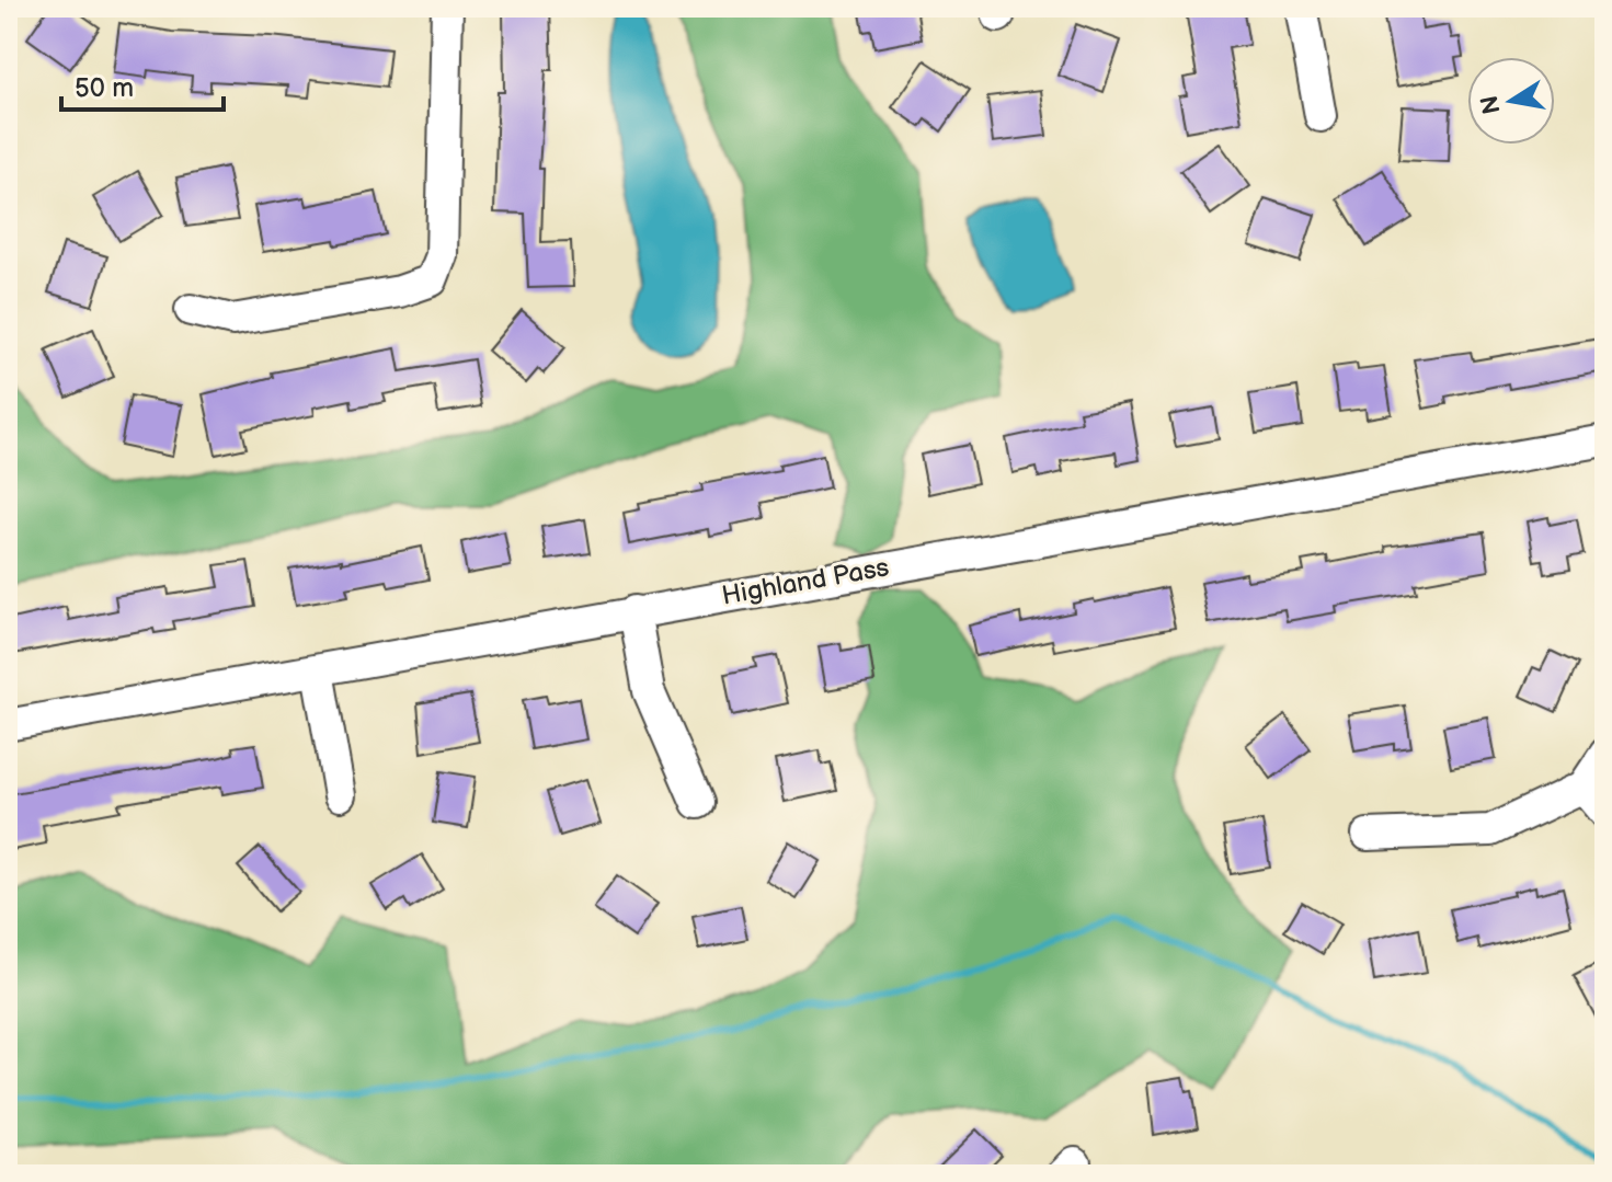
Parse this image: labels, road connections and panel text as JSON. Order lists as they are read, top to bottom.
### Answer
{
  "streets": {
    "street": ["Highland Pass"]
  },
  "scale_bar": "50 m",
  "north": "left"
}
